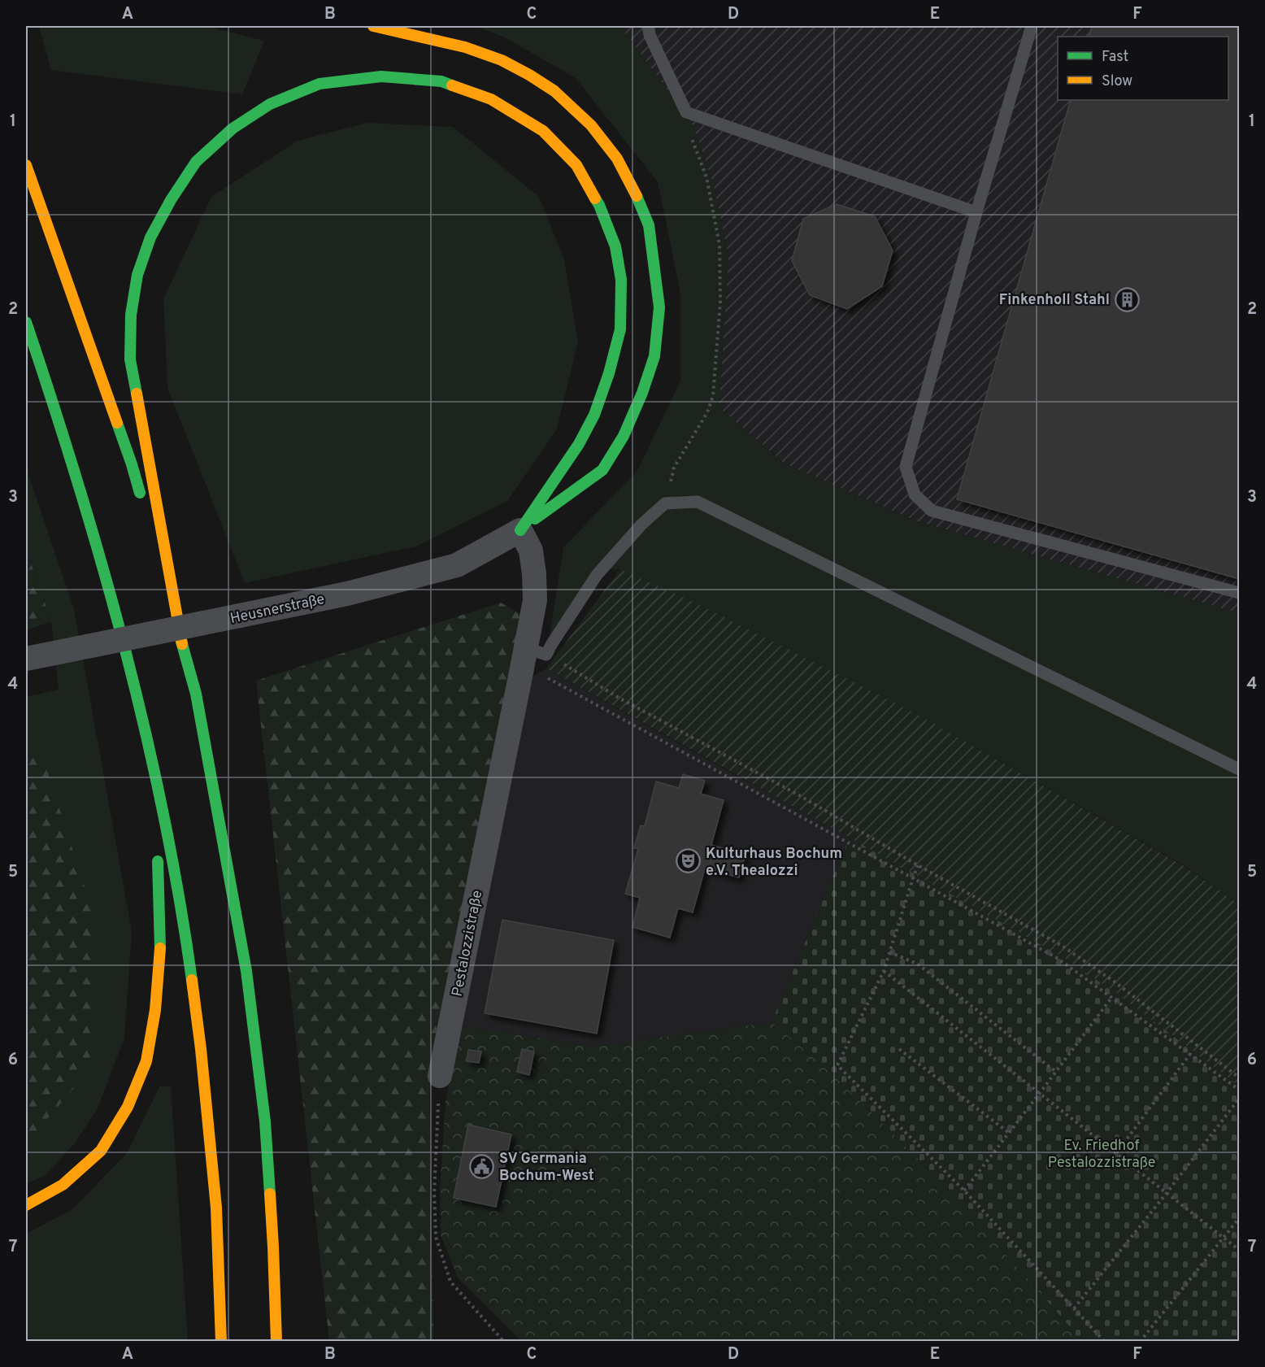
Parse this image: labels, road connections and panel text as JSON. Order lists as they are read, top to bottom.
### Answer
{
  "streets": {
    "street": ["Heusnerstraße", "Pestalozzistraße"]
  },
  "crossings": [
    ["Heusnerstraße", "Pestalozzistraße"]
  ],
  "parks": ["Ev. Friedhof Pestalozzistraße"],
  "places": {
    "building": ["Finkenholl Stahl"],
    "theatre": ["Kulturhaus Bochum e.V. Thealozzi"],
    "public building": ["SV Germania Bochum-West"]
  },
  "legend": ["Fast", "Slow"],
  "grid": {
    "columns": [
      "A",
      "B",
      "C",
      "D",
      "E",
      "F"
    ],
    "rows": [
      "1",
      "2",
      "3",
      "4",
      "5",
      "6",
      "7"
    ]
  }
}
